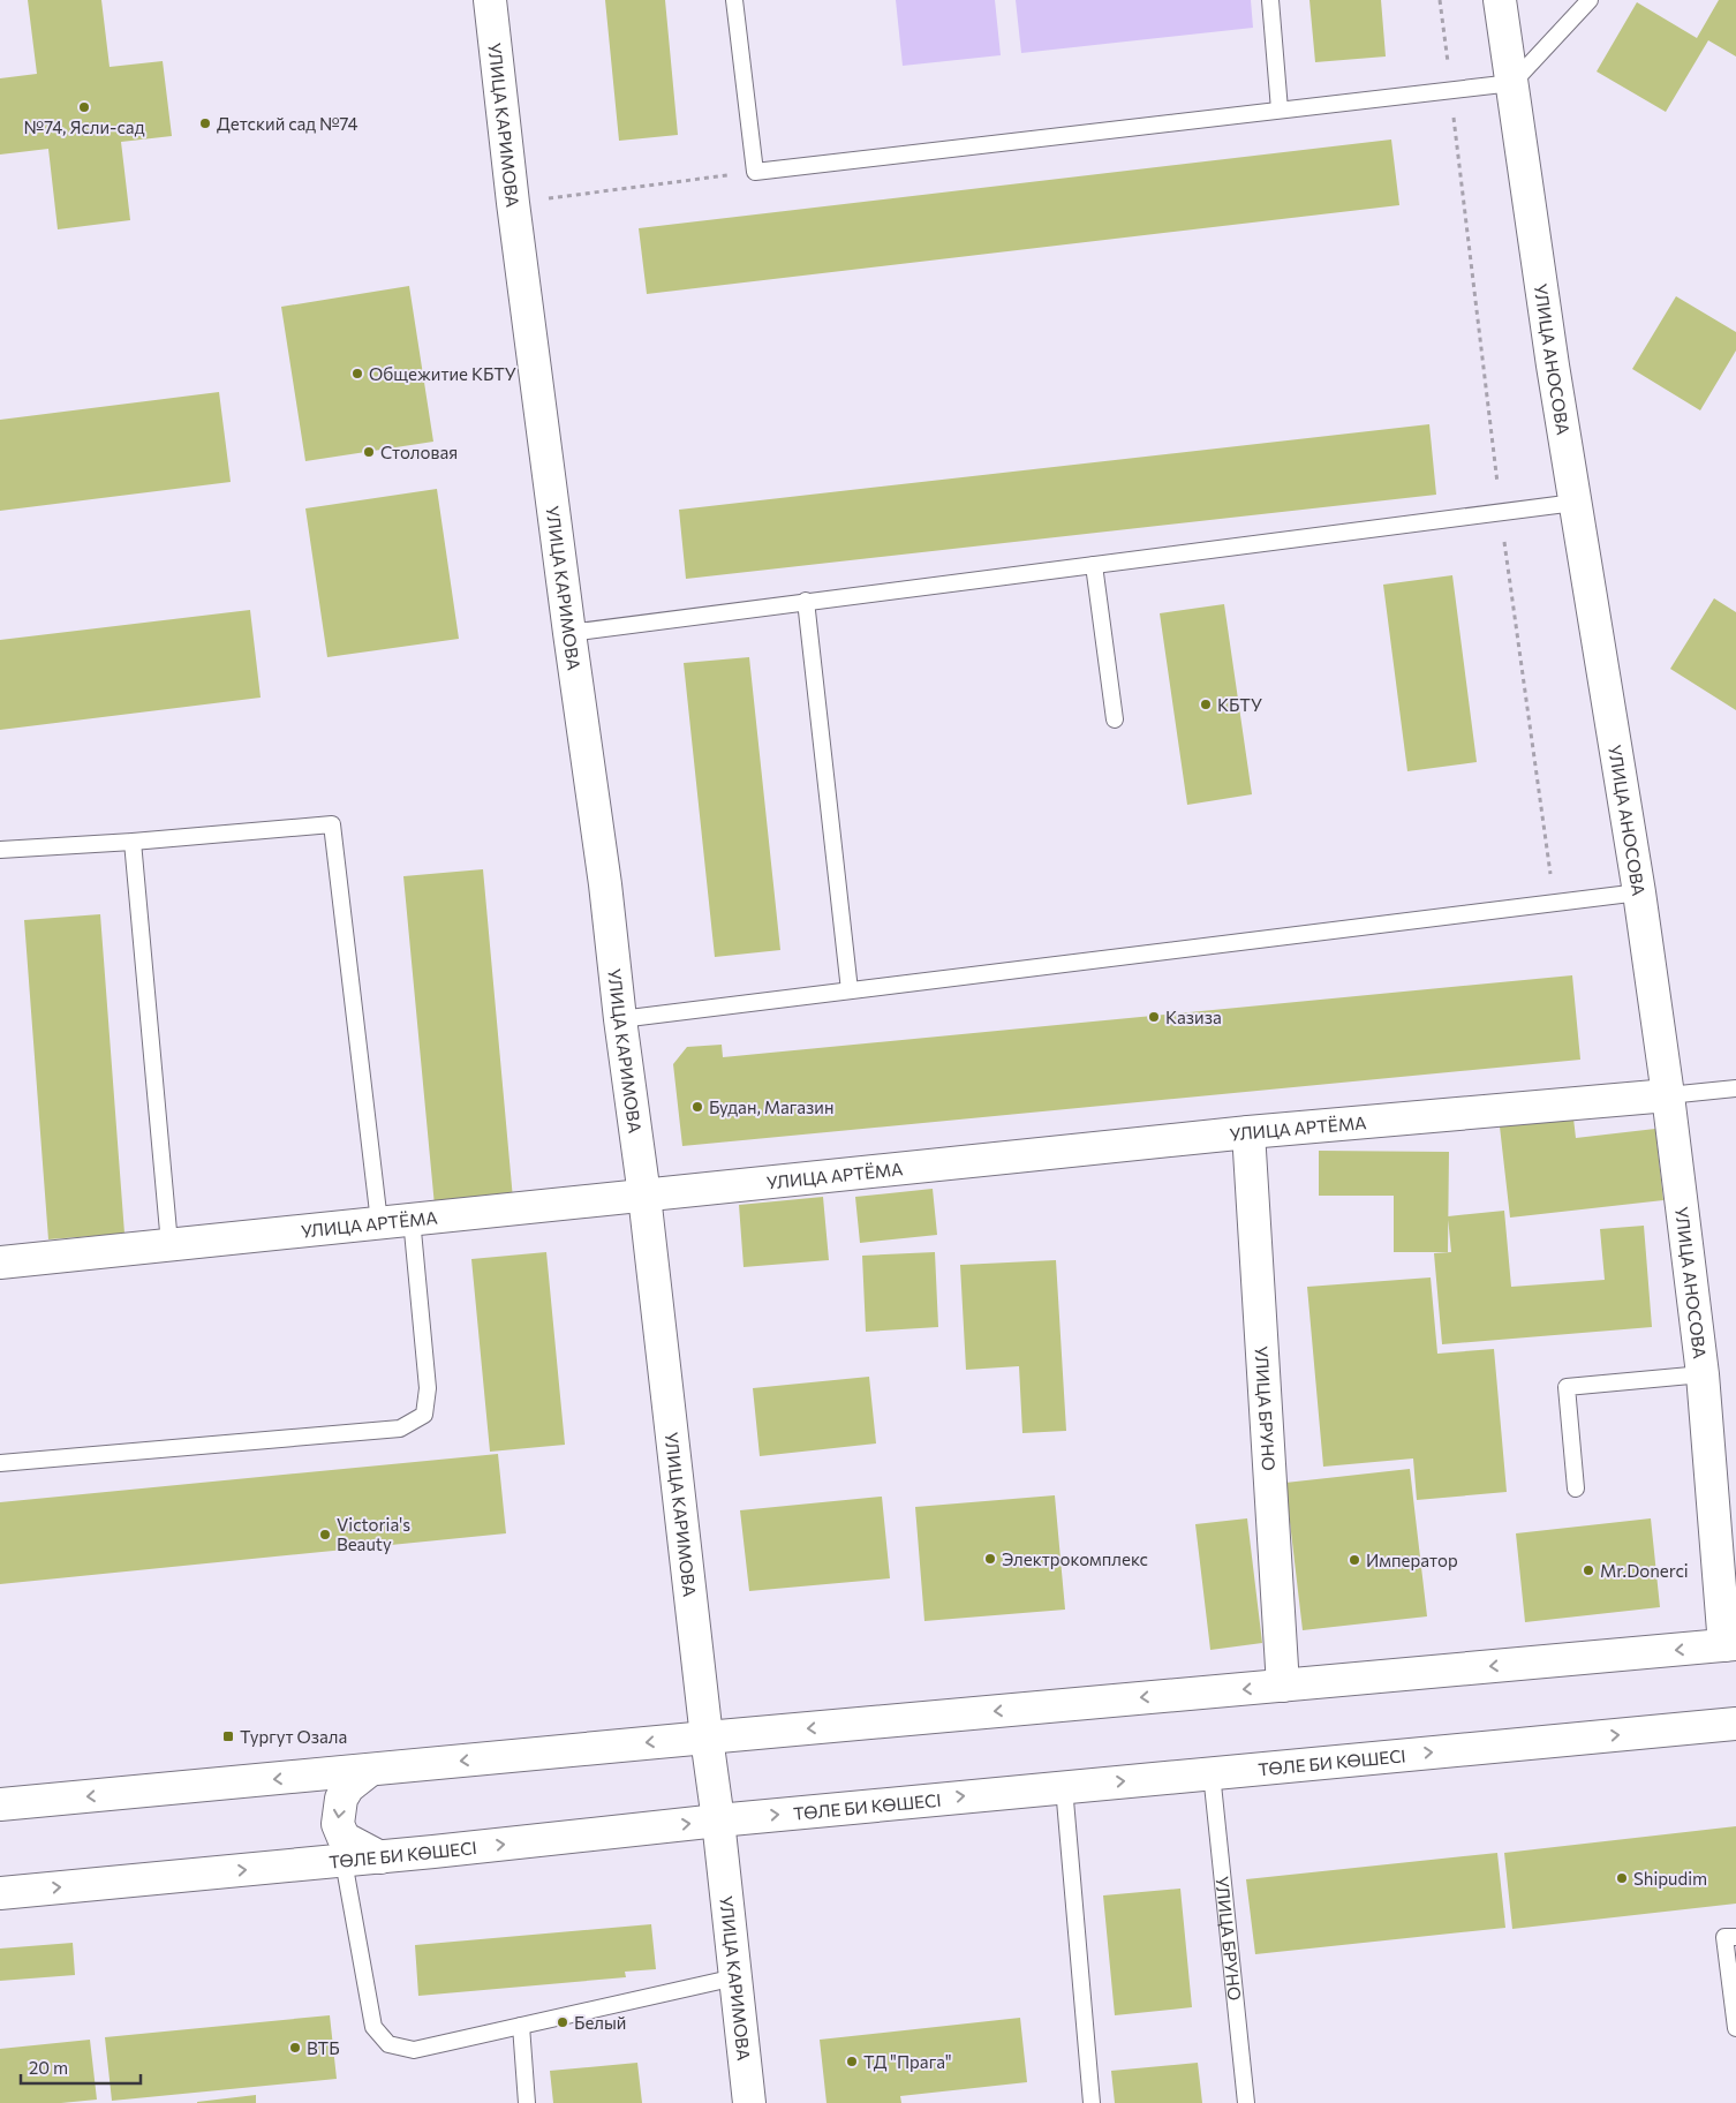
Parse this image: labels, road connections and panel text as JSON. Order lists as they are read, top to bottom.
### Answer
{
  "streets": {
    "street": [
      "УЛИЦА КАРИМОВА",
      "УЛИЦА АНОСОВА",
      "УЛИЦА АРТЁМА",
      "УЛИЦА БРУНО",
      "ТӨЛЕ БИ КӨШЕСІ"
    ]
  },
  "crossings": [
    ["УЛИЦА КАРИМОВА", "УЛИЦА АРТЁМА"],
    ["УЛИЦА КАРИМОВА", "ТӨЛЕ БИ КӨШЕСІ"],
    ["УЛИЦА АНОСОВА", "УЛИЦА АРТЁМА"],
    ["УЛИЦА АРТЁМА", "УЛИЦА БРУНО"],
    ["УЛИЦА БРУНО", "ТӨЛЕ БИ КӨШЕСІ"]
  ],
  "places": {
    "other": [
      "№74, Ясли-сад",
      "Детский сад №74",
      "Общежитие КБТУ",
      "Столовая",
      "КБТУ",
      "Казиза",
      "Будан, Магазин",
      "Victoria's Beauty",
      "Электрокомплекс",
      "Император",
      "Mr.Donerci",
      "Shipudim",
      "Белый",
      "ВТБ",
      "ТД \"Прага\""
    ],
    "transit": ["Тургут Озала"]
  },
  "scale_bar": "20 m"
}
